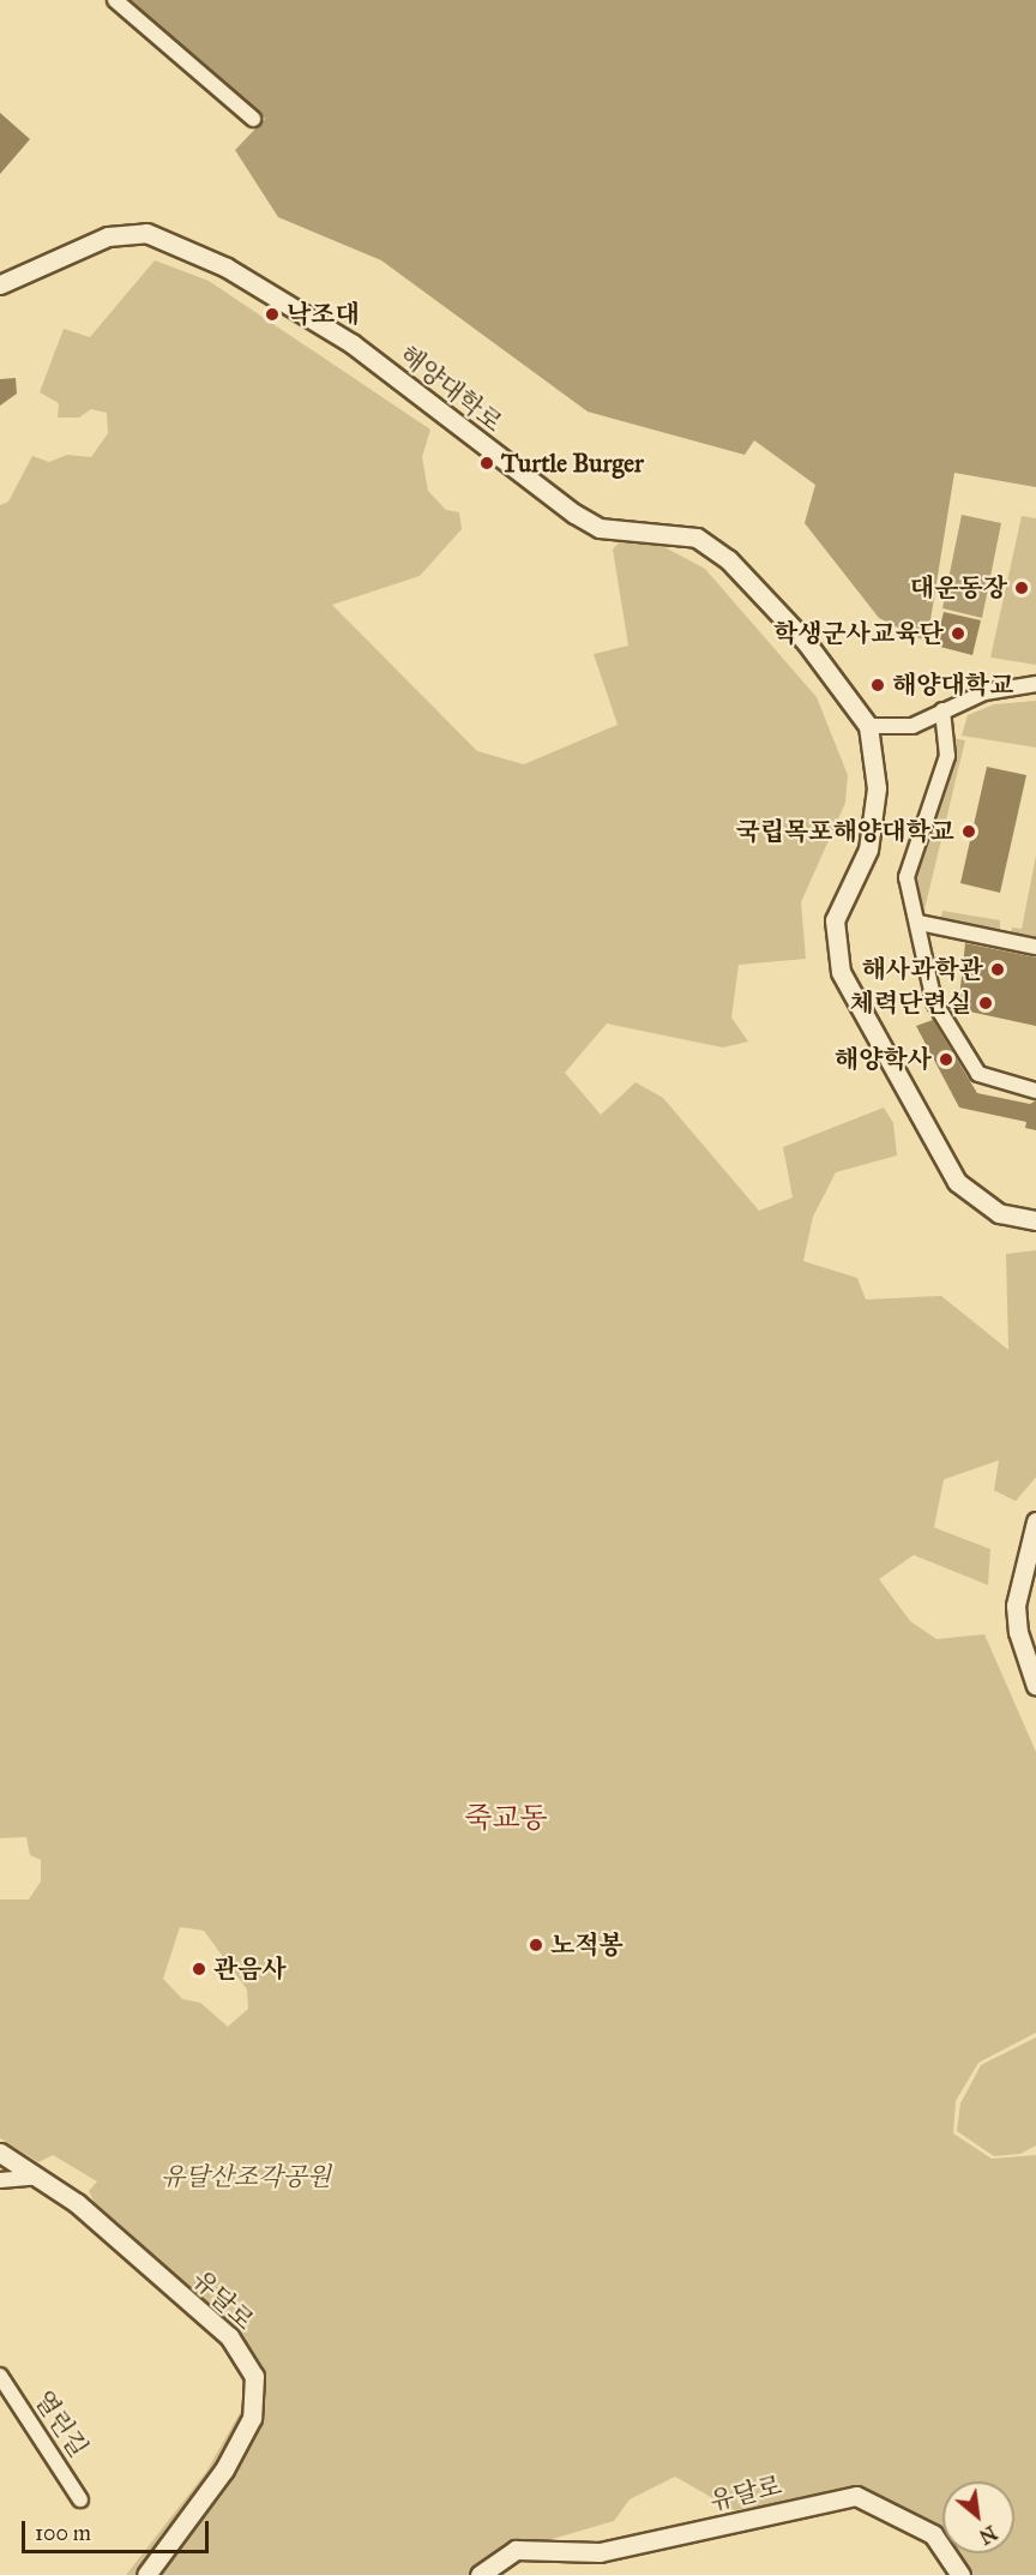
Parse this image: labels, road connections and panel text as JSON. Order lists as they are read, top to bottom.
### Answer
{
  "streets": {
    "street": ["해양대학로", "유달로", "열린길"]
  },
  "districts": ["죽교동"],
  "parks": ["유달산조각공원"],
  "places": [
    "낙조대",
    "Turtle Burger",
    "대운동장",
    "학생군사교육단",
    "해양대학교",
    "국립목포해양대학교",
    "해사과학관",
    "체력단련실",
    "해양학사",
    "노적봉",
    "관음사"
  ],
  "scale_bar": "100 m",
  "north": "bottom right"
}
